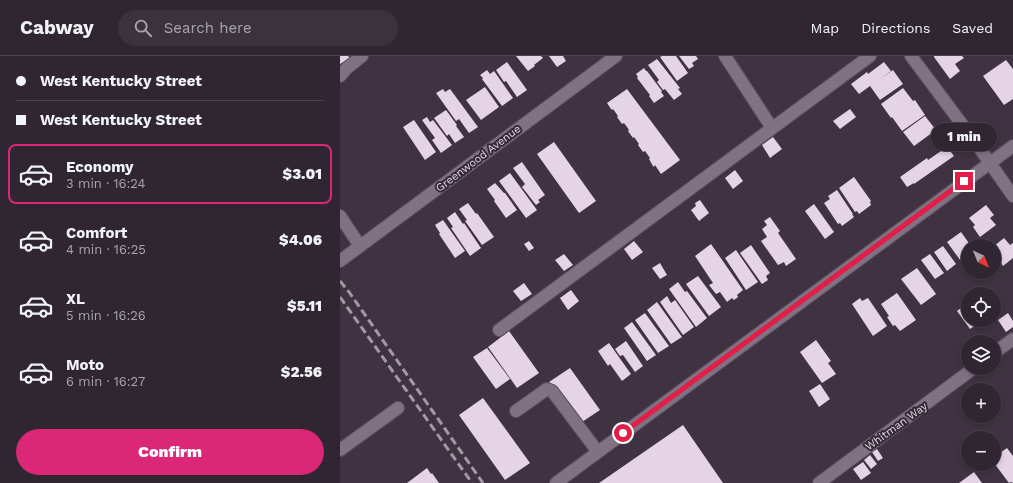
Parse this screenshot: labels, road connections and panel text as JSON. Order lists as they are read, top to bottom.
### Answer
{
  "streets": {
    "street": ["Greenwood Avenue", "Whitman Way"]
  },
  "north": "bottom right",
  "page": {
    "header": "Cabway",
    "search": "Search here",
    "nav": ["Map", "Directions", "Saved"],
    "banner": ["West Kentucky Street", "West Kentucky Street"],
    "bubble": "1 min",
    "list": [
      {
        "name": "Economy",
        "note": "3 min · 16:24",
        "value": "$3.01"
      },
      {
        "name": "Comfort",
        "note": "4 min · 16:25",
        "value": "$4.06"
      },
      {
        "name": "XL",
        "note": "5 min · 16:26",
        "value": "$5.11"
      },
      {
        "name": "Moto",
        "note": "6 min · 16:27",
        "value": "$2.56"
      }
    ],
    "map_buttons": ["+", "−"],
    "buttons": "Confirm"
  }
}
